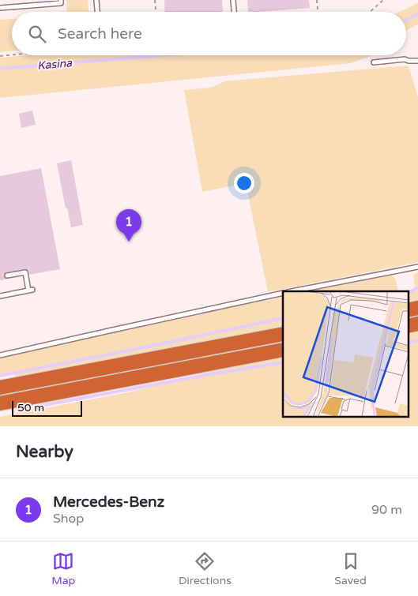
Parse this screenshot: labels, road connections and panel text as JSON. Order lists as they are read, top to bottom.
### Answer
{
  "water": ["Kasina"],
  "scale_bar": "50 m",
  "page": {
    "search": "Search here",
    "pins": "1",
    "scale": "50 m",
    "heading": "Nearby",
    "list": [
      {
        "mark": "1",
        "name": "Mercedes-Benz",
        "note": "Shop",
        "value": "90 m"
      }
    ],
    "nav": ["Map", "Directions", "Saved"]
  }
}
